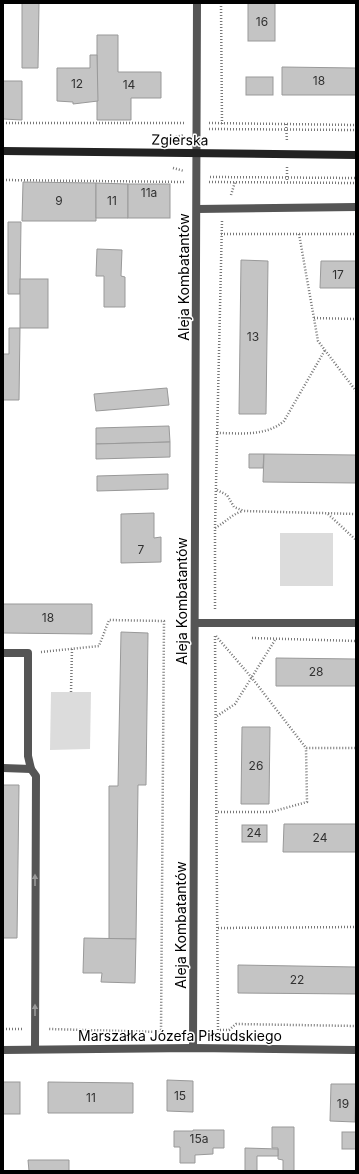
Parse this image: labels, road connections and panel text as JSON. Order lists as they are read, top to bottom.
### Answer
{
  "streets": {
    "main road": ["Zgierska"],
    "street": ["Aleja Kombatantów", "Marszałka Józefa Piłsudskiego"]
  },
  "crossings": [
    ["Zgierska", "Aleja Kombatantów"],
    ["Aleja Kombatantów", "Marszałka Józefa Piłsudskiego"]
  ],
  "house_numbers": [
    "16",
    "18",
    "12",
    "14",
    "11a",
    "9",
    "11",
    "17",
    "13",
    "7",
    "18",
    "28",
    "26",
    "24",
    "24",
    "22",
    "15",
    "11",
    "19",
    "15a"
  ]
}
